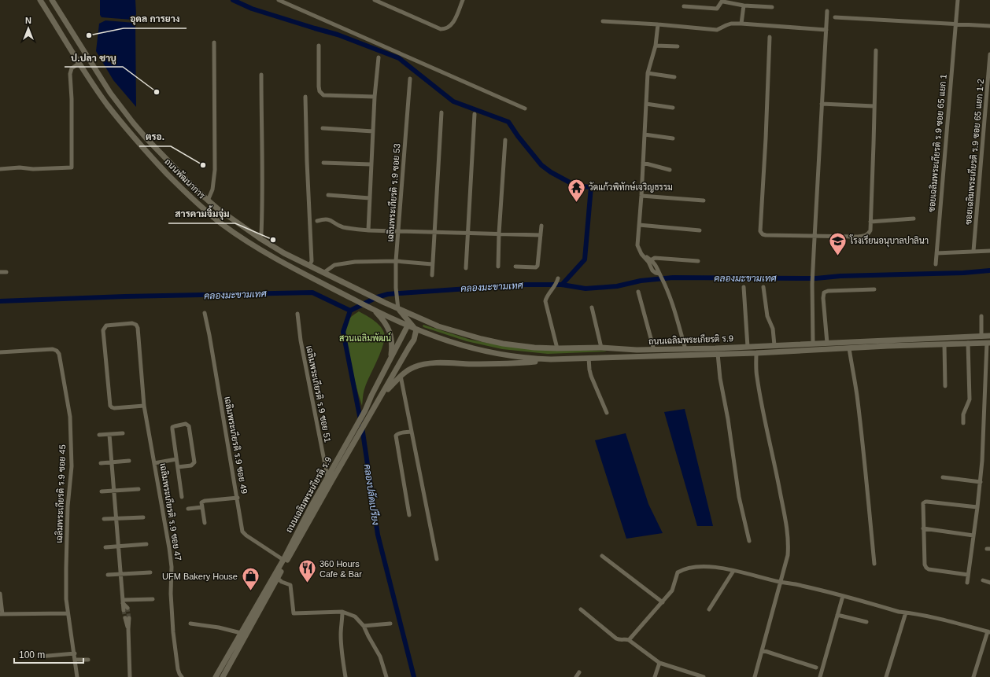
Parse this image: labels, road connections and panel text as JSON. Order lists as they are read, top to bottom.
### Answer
{
  "streets": {
    "main road": ["ถนนพัฒนาการ", "ถนนเฉลิมพระเกียรติ ร.9"],
    "street": [
      "ซอยเฉลิมพระเกียรติ ร.9 ซอย 65 แยก 1",
      "ซอยเฉลิมพระเกียรติ ร.9 ซอย 65 แยก 1-2",
      "เฉลิมพระเกียรติ ร.9 ซอย 53",
      "เฉลิมพระเกียรติ ร.9 ซอย 51",
      "เฉลิมพระเกียรติ ร.9 ซอย 49",
      "เฉลิมพระเกียรติ ร.9 ซอย 45",
      "เฉลิมพระเกียรติ ร.9 ซอย 47"
    ]
  },
  "crossings": [
    ["ถนนพัฒนาการ", "เฉลิมพระเกียรติ ร.9 ซอย 53"],
    ["ถนนพัฒนาการ", "ถนนเฉลิมพระเกียรติ ร.9"],
    ["เฉลิมพระเกียรติ ร.9 ซอย 53", "ถนนเฉลิมพระเกียรติ ร.9"],
    ["ถนนเฉลิมพระเกียรติ ร.9", "เฉลิมพระเกียรติ ร.9 ซอย 51"],
    ["ถนนเฉลิมพระเกียรติ ร.9", "เฉลิมพระเกียรติ ร.9 ซอย 49"]
  ],
  "water": ["คลองมะขามเทศ", "คลองปลัดเปรียง"],
  "parks": ["สวนเฉลิมพัฒน์"],
  "places": {
    "other": [
      "อุดล การยาง",
      "ป.ปลา ชาบู",
      "ตรอ.",
      "สารคามจิ้มจุ่ม"
    ],
    "temple": ["วัดแก้วพิทักษ์เจริญธรรม"],
    "school or university": ["โรงเรียนอนุบาลปาลินา"],
    "restaurant": ["360 Hours Cafe & Bar"],
    "shop": ["UFM Bakery House"]
  },
  "scale_bar": "100 m",
  "north": "top"
}
